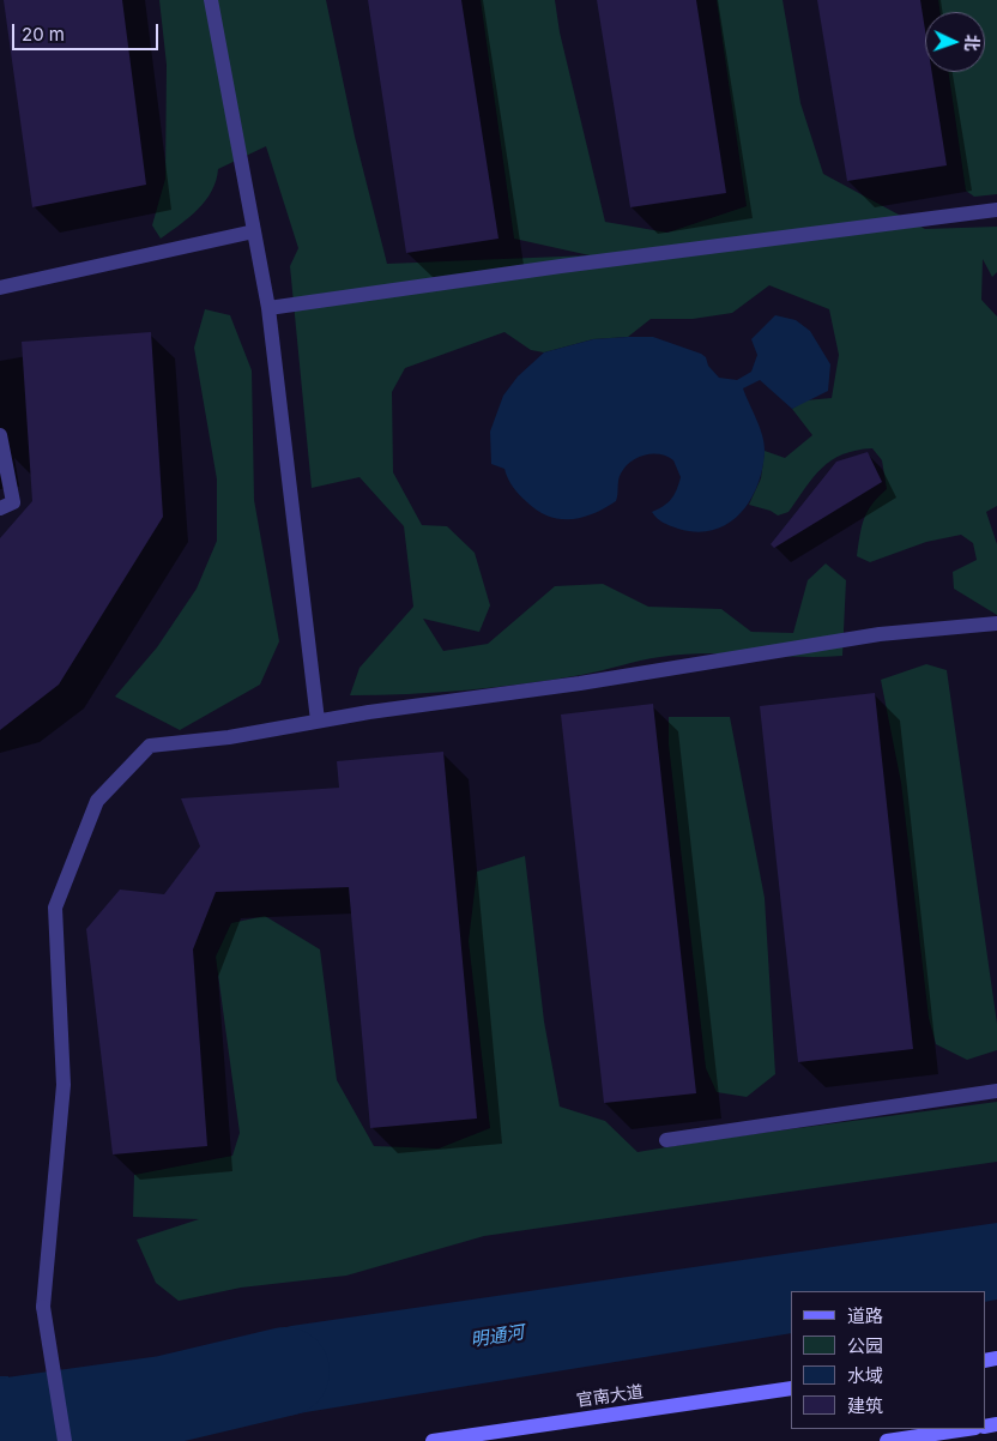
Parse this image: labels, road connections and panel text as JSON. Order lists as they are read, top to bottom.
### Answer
{
  "streets": {
    "main road": ["官南大道"]
  },
  "water": ["明通河"],
  "legend": [
    "道路",
    "公园",
    "水域",
    "建筑"
  ],
  "scale_bar": "20 m",
  "north": "right"
}
